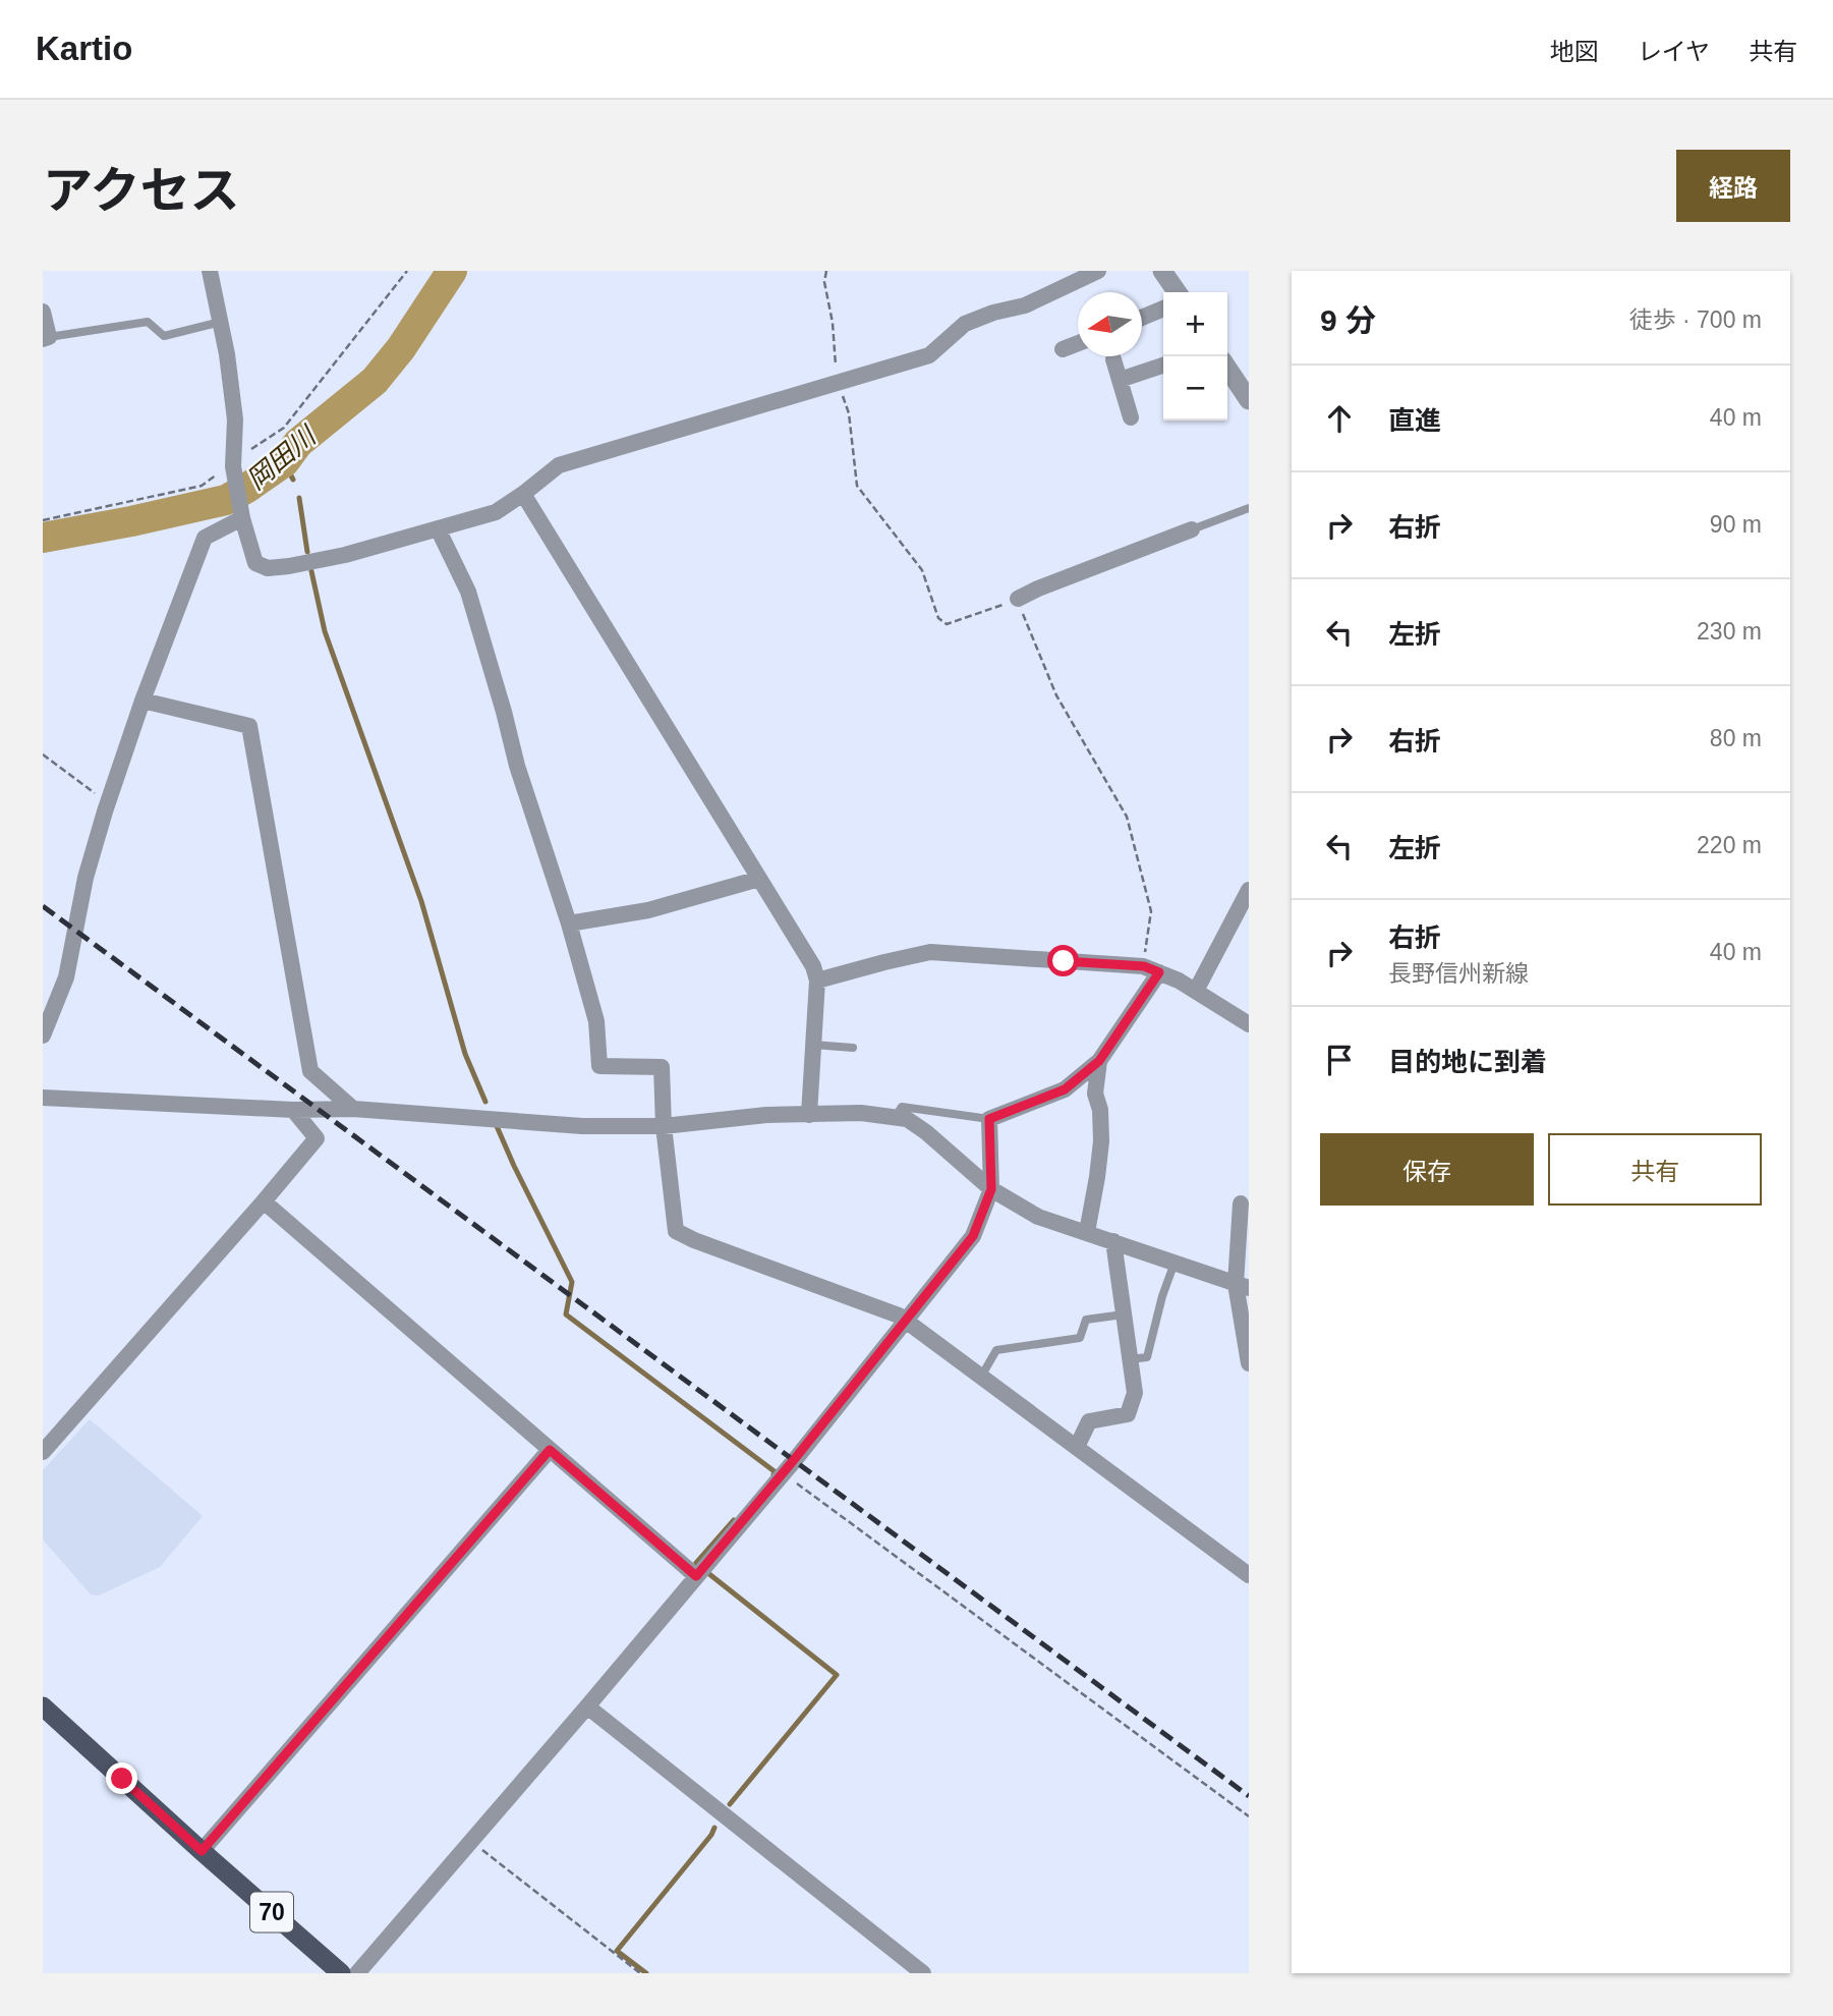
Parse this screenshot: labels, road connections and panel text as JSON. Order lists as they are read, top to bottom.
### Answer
{
  "streets": {
    "main road": ["70"]
  },
  "water": ["岡田川"],
  "north": "left",
  "page": {
    "header": "Kartio",
    "nav": ["地図", "レイヤ", "共有"],
    "title": "アクセス",
    "buttons": [
      "経路",
      ["保存", "共有"]
    ],
    "heading": ["9 分", "徒歩 · 700 m"],
    "map_buttons": ["+", "−"],
    "list": [
      ["直進", "40 m"],
      ["右折", "90 m"],
      ["左折", "230 m"],
      ["右折", "80 m"],
      ["左折", "220 m"],
      ["右折", "長野信州新線", "40 m"],
      "目的地に到着"
    ]
  }
}
